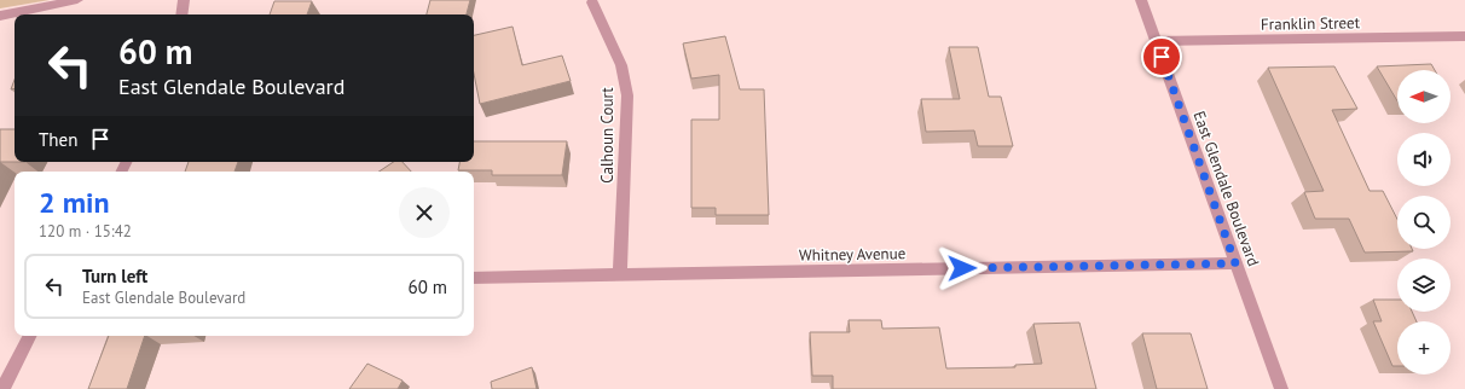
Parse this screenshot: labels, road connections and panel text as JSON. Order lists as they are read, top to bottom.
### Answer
{
  "streets": {
    "street": [
      "Franklin Street",
      "Calhoun Court",
      "East Glendale Boulevard",
      "Whitney Avenue"
    ]
  },
  "crossings": [
    ["Franklin Street", "East Glendale Boulevard"],
    ["Calhoun Court", "Whitney Avenue"],
    ["East Glendale Boulevard", "Whitney Avenue"]
  ],
  "north": "left",
  "page": {
    "turn": ["60 m", "East Glendale Boulevard"],
    "map_buttons": "+",
    "then": "Then",
    "heading": ["2 min", "120 m · 15:42"],
    "list": [
      {
        "name": "Turn left",
        "note": "East Glendale Boulevard",
        "value": "60 m"
      }
    ]
  }
}
